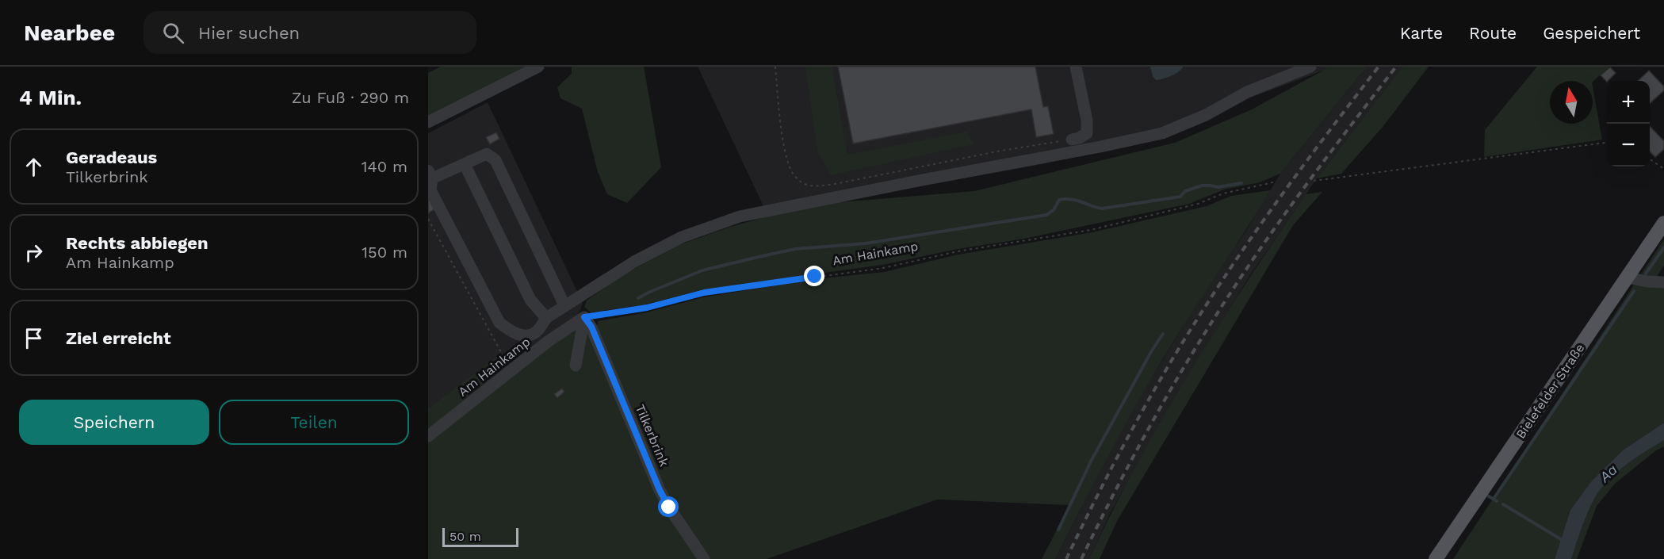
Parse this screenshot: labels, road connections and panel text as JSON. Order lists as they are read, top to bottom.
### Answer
{
  "streets": {
    "main road": ["Bielefelder Straße"],
    "street": ["Am Hainkamp", "Tilkerbrink"]
  },
  "crossings": [
    ["Am Hainkamp", "Tilkerbrink"]
  ],
  "water": ["Aa"],
  "scale_bar": "50 m",
  "north": "top",
  "page": {
    "header": "Nearbee",
    "search": "Hier suchen",
    "nav": ["Karte", "Route", "Gespeichert"],
    "heading": ["4 Min.", "Zu Fuß · 290 m"],
    "map_buttons": ["+", "−"],
    "list": [
      ["Geradeaus", "Tilkerbrink", "140 m"],
      ["Rechts abbiegen", "Am Hainkamp", "150 m"],
      "Ziel erreicht"
    ],
    "buttons": ["Speichern", "Teilen"],
    "scale": "50 m"
  }
}
